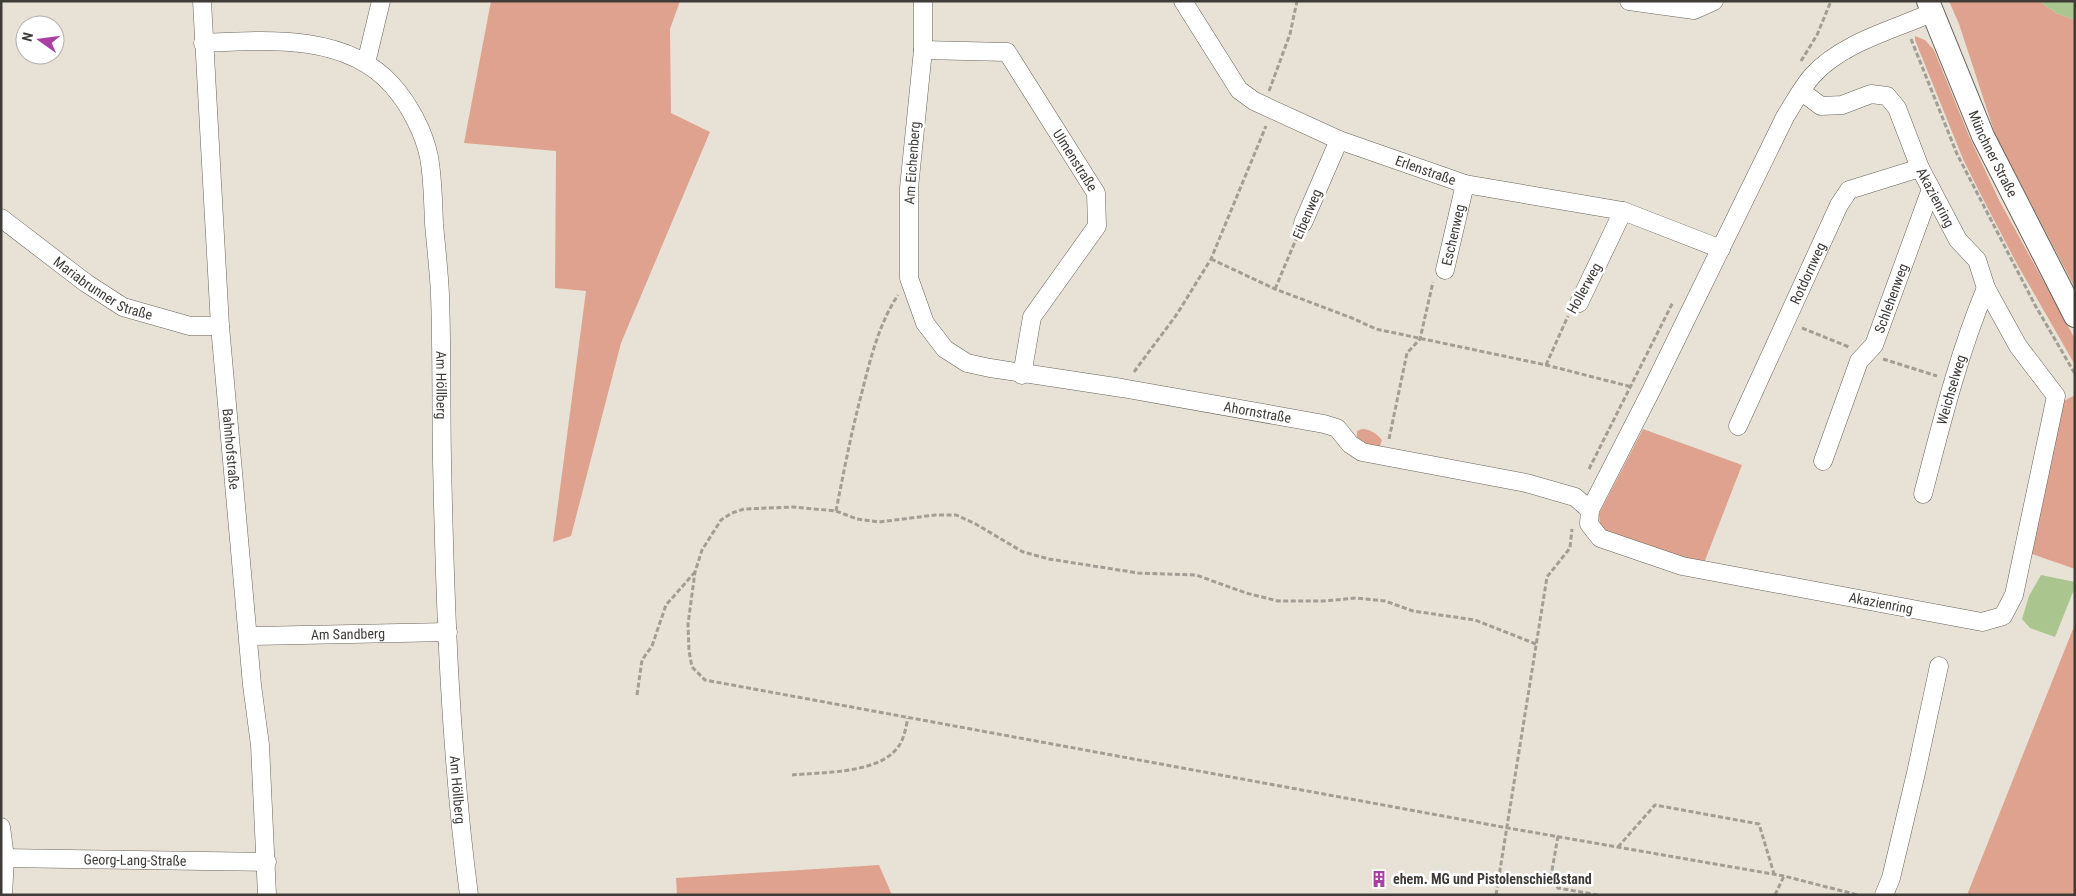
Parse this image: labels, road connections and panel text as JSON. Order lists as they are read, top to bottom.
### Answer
{
  "streets": {
    "main road": ["Münchner Straße"],
    "street": [
      "Ulmenstraße",
      "Am Eichenberg",
      "Erlenstraße",
      "Akazienring",
      "Eibenweg",
      "Eschenweg",
      "Rotdornweg",
      "Mariabrunner Straße",
      "Hollerweg",
      "Schlehenweg",
      "Am Höllberg",
      "Weichselweg",
      "Ahornstraße",
      "Bahnhofstraße",
      "Am Sandberg",
      "Georg-Lang-Straße"
    ]
  },
  "crossings": [
    ["Ulmenstraße", "Am Eichenberg"],
    ["Ulmenstraße", "Ahornstraße"],
    ["Am Eichenberg", "Ahornstraße"],
    ["Erlenstraße", "Eibenweg"],
    ["Erlenstraße", "Eschenweg"],
    ["Erlenstraße", "Hollerweg"],
    ["Akazienring", "Rotdornweg"],
    ["Akazienring", "Schlehenweg"],
    ["Akazienring", "Weichselweg"],
    ["Akazienring", "Ahornstraße"],
    ["Mariabrunner Straße", "Bahnhofstraße"],
    ["Am Höllberg", "Bahnhofstraße"],
    ["Am Höllberg", "Am Sandberg"],
    ["Bahnhofstraße", "Am Sandberg"],
    ["Bahnhofstraße", "Georg-Lang-Straße"]
  ],
  "places": {
    "building": ["ehem. MG und Pistolenschießstand"]
  },
  "north": "left"
}
